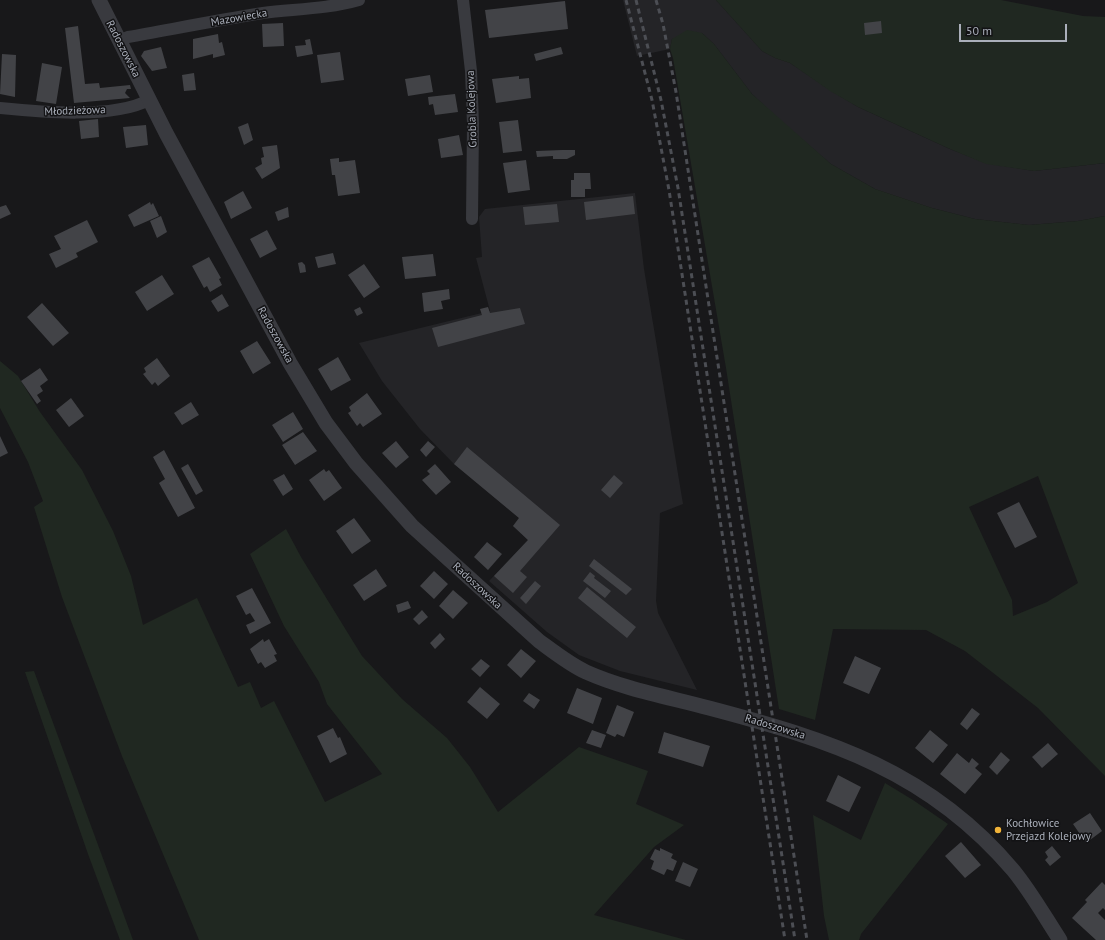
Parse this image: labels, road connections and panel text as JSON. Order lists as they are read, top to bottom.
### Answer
{
  "streets": {
    "street": [
      "Mazowiecka",
      "Radoszowska",
      "Grobla Kolejowa",
      "Młodzieżowa"
    ]
  },
  "crossings": [
    ["Mazowiecka", "Radoszowska"],
    ["Radoszowska", "Młodzieżowa"]
  ],
  "places": ["Kochłowice Przejazd Kolejowy"],
  "scale_bar": "50 m"
}
